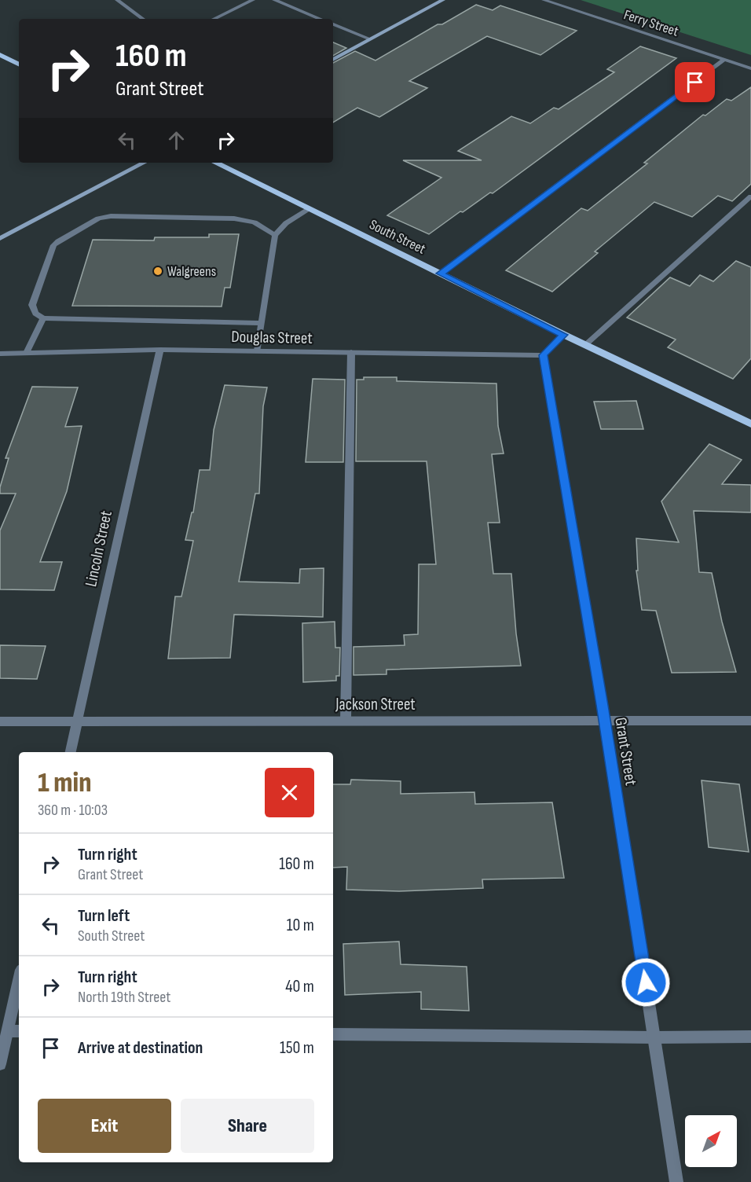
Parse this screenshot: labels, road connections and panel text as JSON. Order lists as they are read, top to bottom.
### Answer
{
  "streets": {
    "main road": ["South Street"],
    "street": [
      "Ferry Street",
      "Douglas Street",
      "Lincoln Street",
      "Jackson Street",
      "Grant Street"
    ]
  },
  "crossings": [
    ["Douglas Street", "Lincoln Street"],
    ["Douglas Street", "Grant Street"],
    ["Lincoln Street", "Jackson Street"],
    ["Jackson Street", "Grant Street"]
  ],
  "places": ["Walgreens"],
  "north": "top right",
  "page": {
    "turn": ["160 m", "Grant Street"],
    "heading": ["1 min", "360 m · 10:03"],
    "list": [
      {
        "name": "Turn right",
        "note": "Grant Street",
        "value": "160 m"
      },
      {
        "name": "Turn left",
        "note": "South Street",
        "value": "10 m"
      },
      {
        "name": "Turn right",
        "note": "North 19th Street",
        "value": "40 m"
      },
      {
        "name": "Arrive at destination",
        "value": "150 m"
      }
    ],
    "buttons": ["Exit", "Share"]
  }
}
